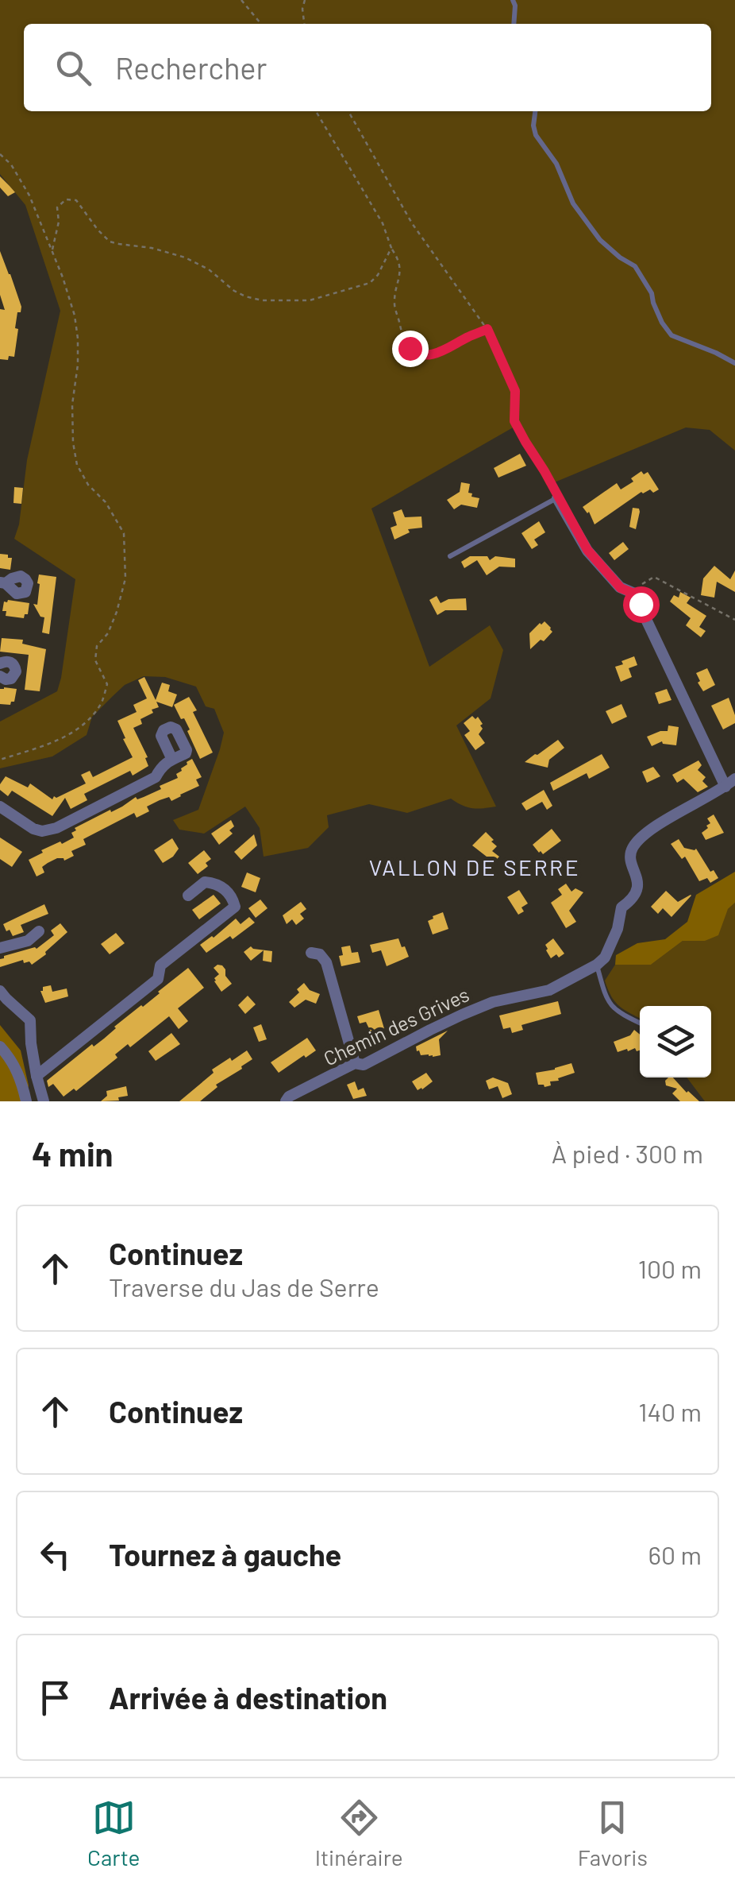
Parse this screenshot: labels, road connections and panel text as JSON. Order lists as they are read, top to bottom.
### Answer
{
  "streets": {
    "street": ["Chemin des Grives"]
  },
  "districts": ["VALLON DE SERRE"],
  "page": {
    "search": "Rechercher",
    "heading": ["4 min", "À pied · 300 m"],
    "list": [
      ["Continuez", "Traverse du Jas de Serre", "100 m"],
      ["Continuez", "140 m"],
      ["Tournez à gauche", "60 m"],
      "Arrivée à destination"
    ],
    "nav": ["Carte", "Itinéraire", "Favoris"]
  }
}
